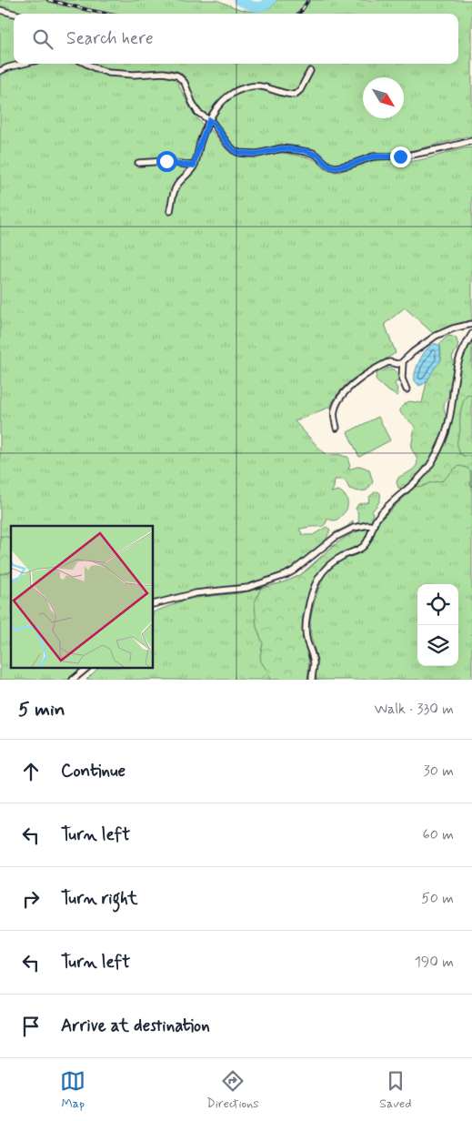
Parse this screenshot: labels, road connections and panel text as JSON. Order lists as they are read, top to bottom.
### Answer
{
  "north": "bottom right",
  "page": {
    "search": "Search here",
    "heading": ["5 min", "Walk · 330 m"],
    "list": [
      ["Continue", "30 m"],
      ["Turn left", "60 m"],
      ["Turn right", "50 m"],
      ["Turn left", "190 m"],
      "Arrive at destination"
    ],
    "nav": ["Map", "Directions", "Saved"]
  }
}
